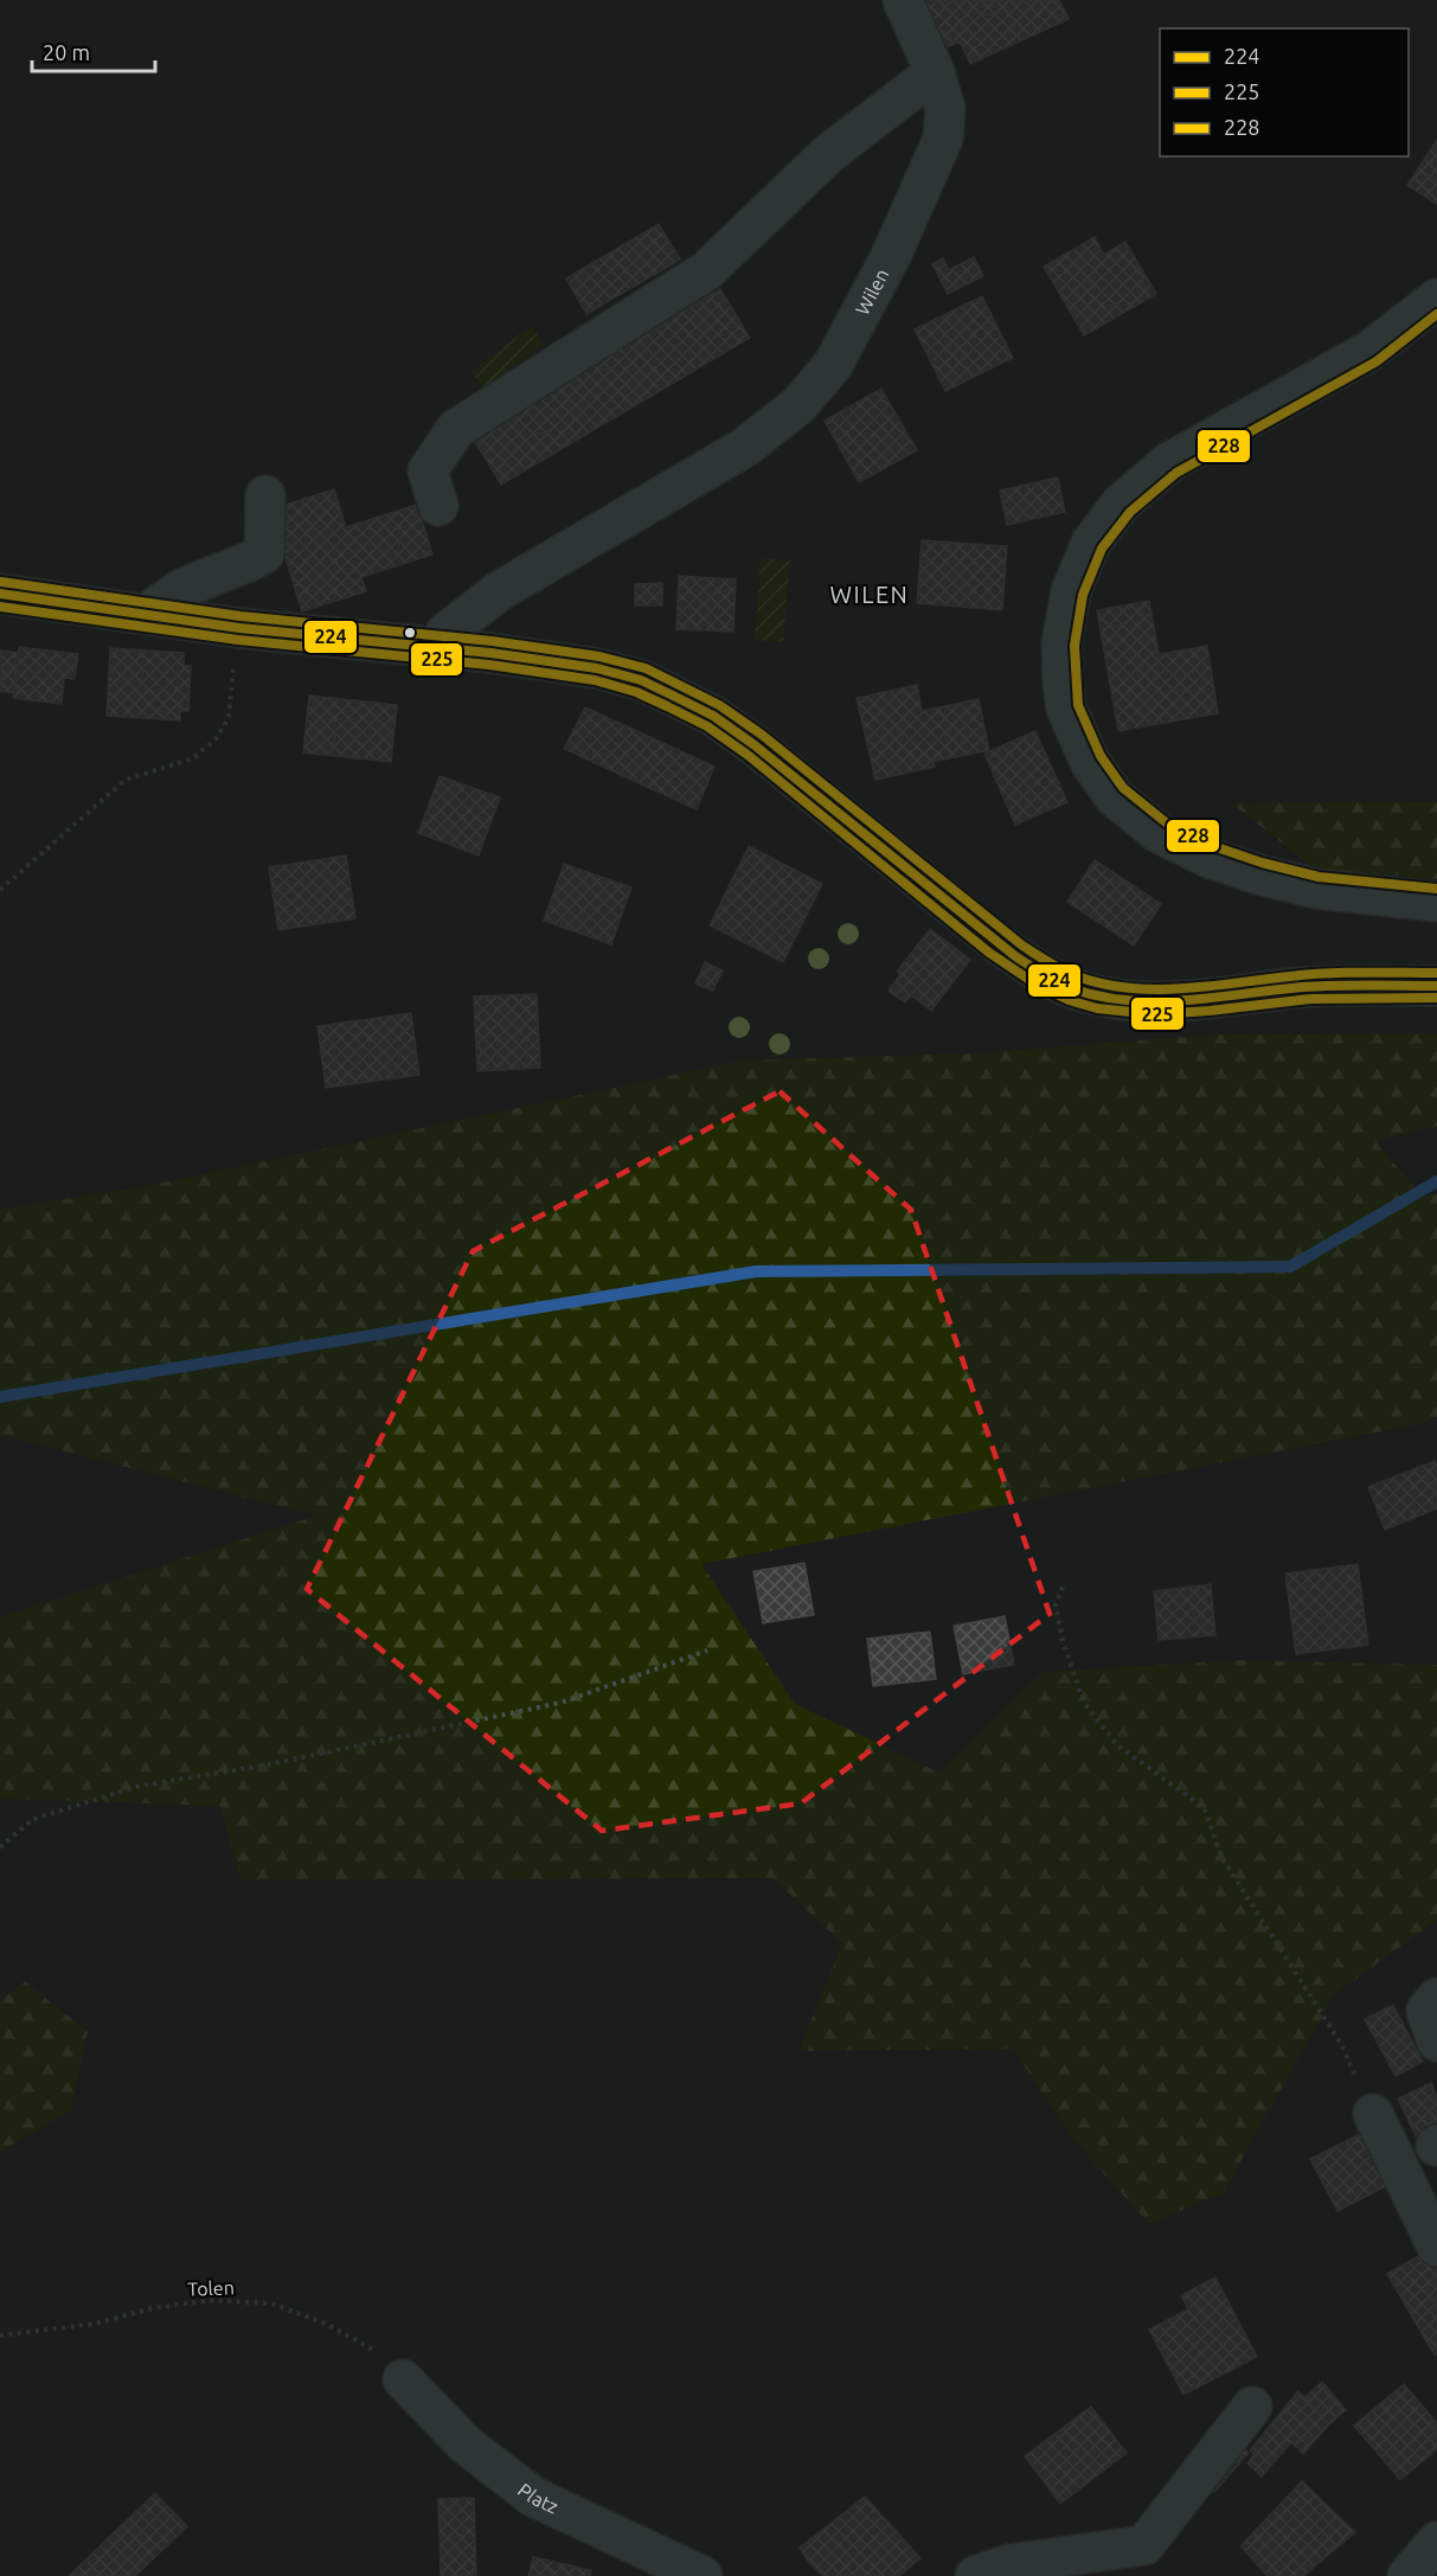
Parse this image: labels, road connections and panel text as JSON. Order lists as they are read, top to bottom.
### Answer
{
  "streets": {
    "street": ["Wilen", "Platz"],
    "path": ["Tolen"]
  },
  "crossings": [
    ["Tolen", "Platz"]
  ],
  "districts": ["WILEN"],
  "lines": ["transit line 228", "transit line 224", "transit line 225"],
  "legend": ["224", "225", "228"],
  "scale_bar": "20 m"
}
